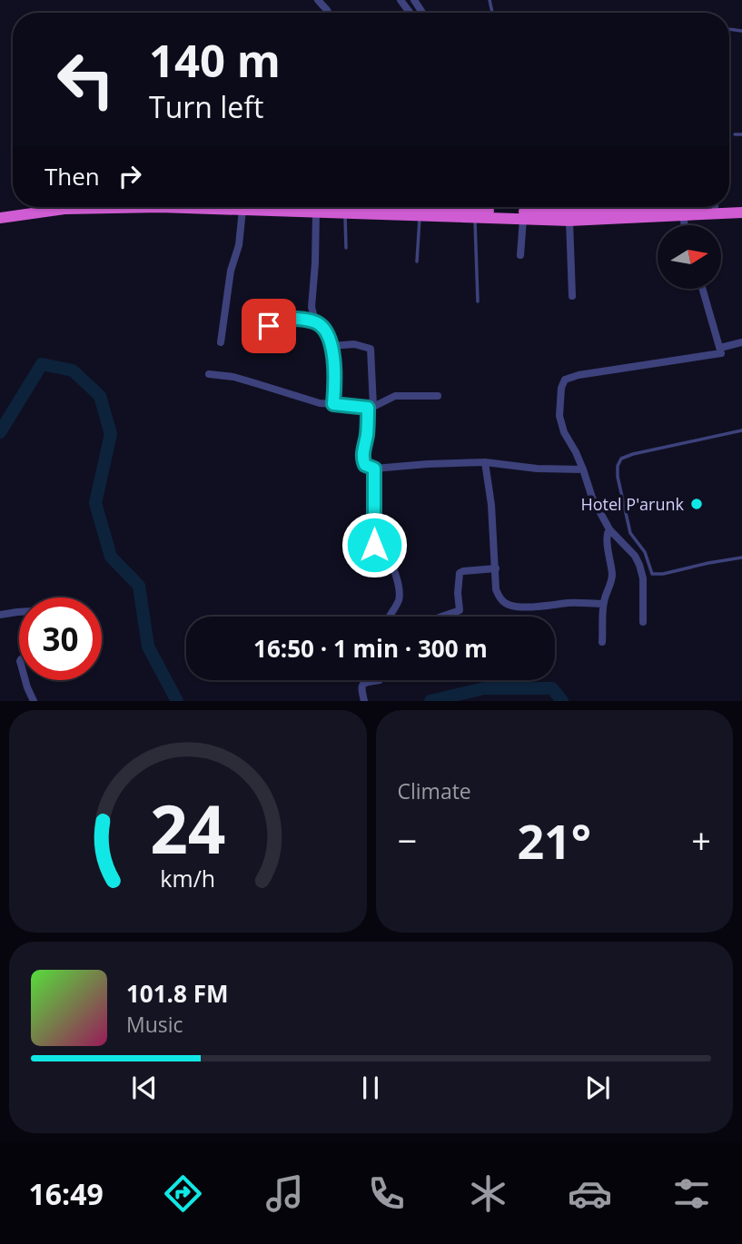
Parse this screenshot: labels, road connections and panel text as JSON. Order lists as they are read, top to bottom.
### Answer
{
  "places": ["Hotel P'arunk"],
  "north": "right",
  "page": {
    "turn": ["140 m", "Turn left"],
    "then": "Then",
    "limit": "30",
    "trip": "16:50 · 1 min · 300 m",
    "tile": "Climate",
    "heat": ["−", "21°", "+"],
    "song": ["101.8 FM", "Music"],
    "tabs": "16:49",
    "gauge": ["24", "km/h"]
  }
}
